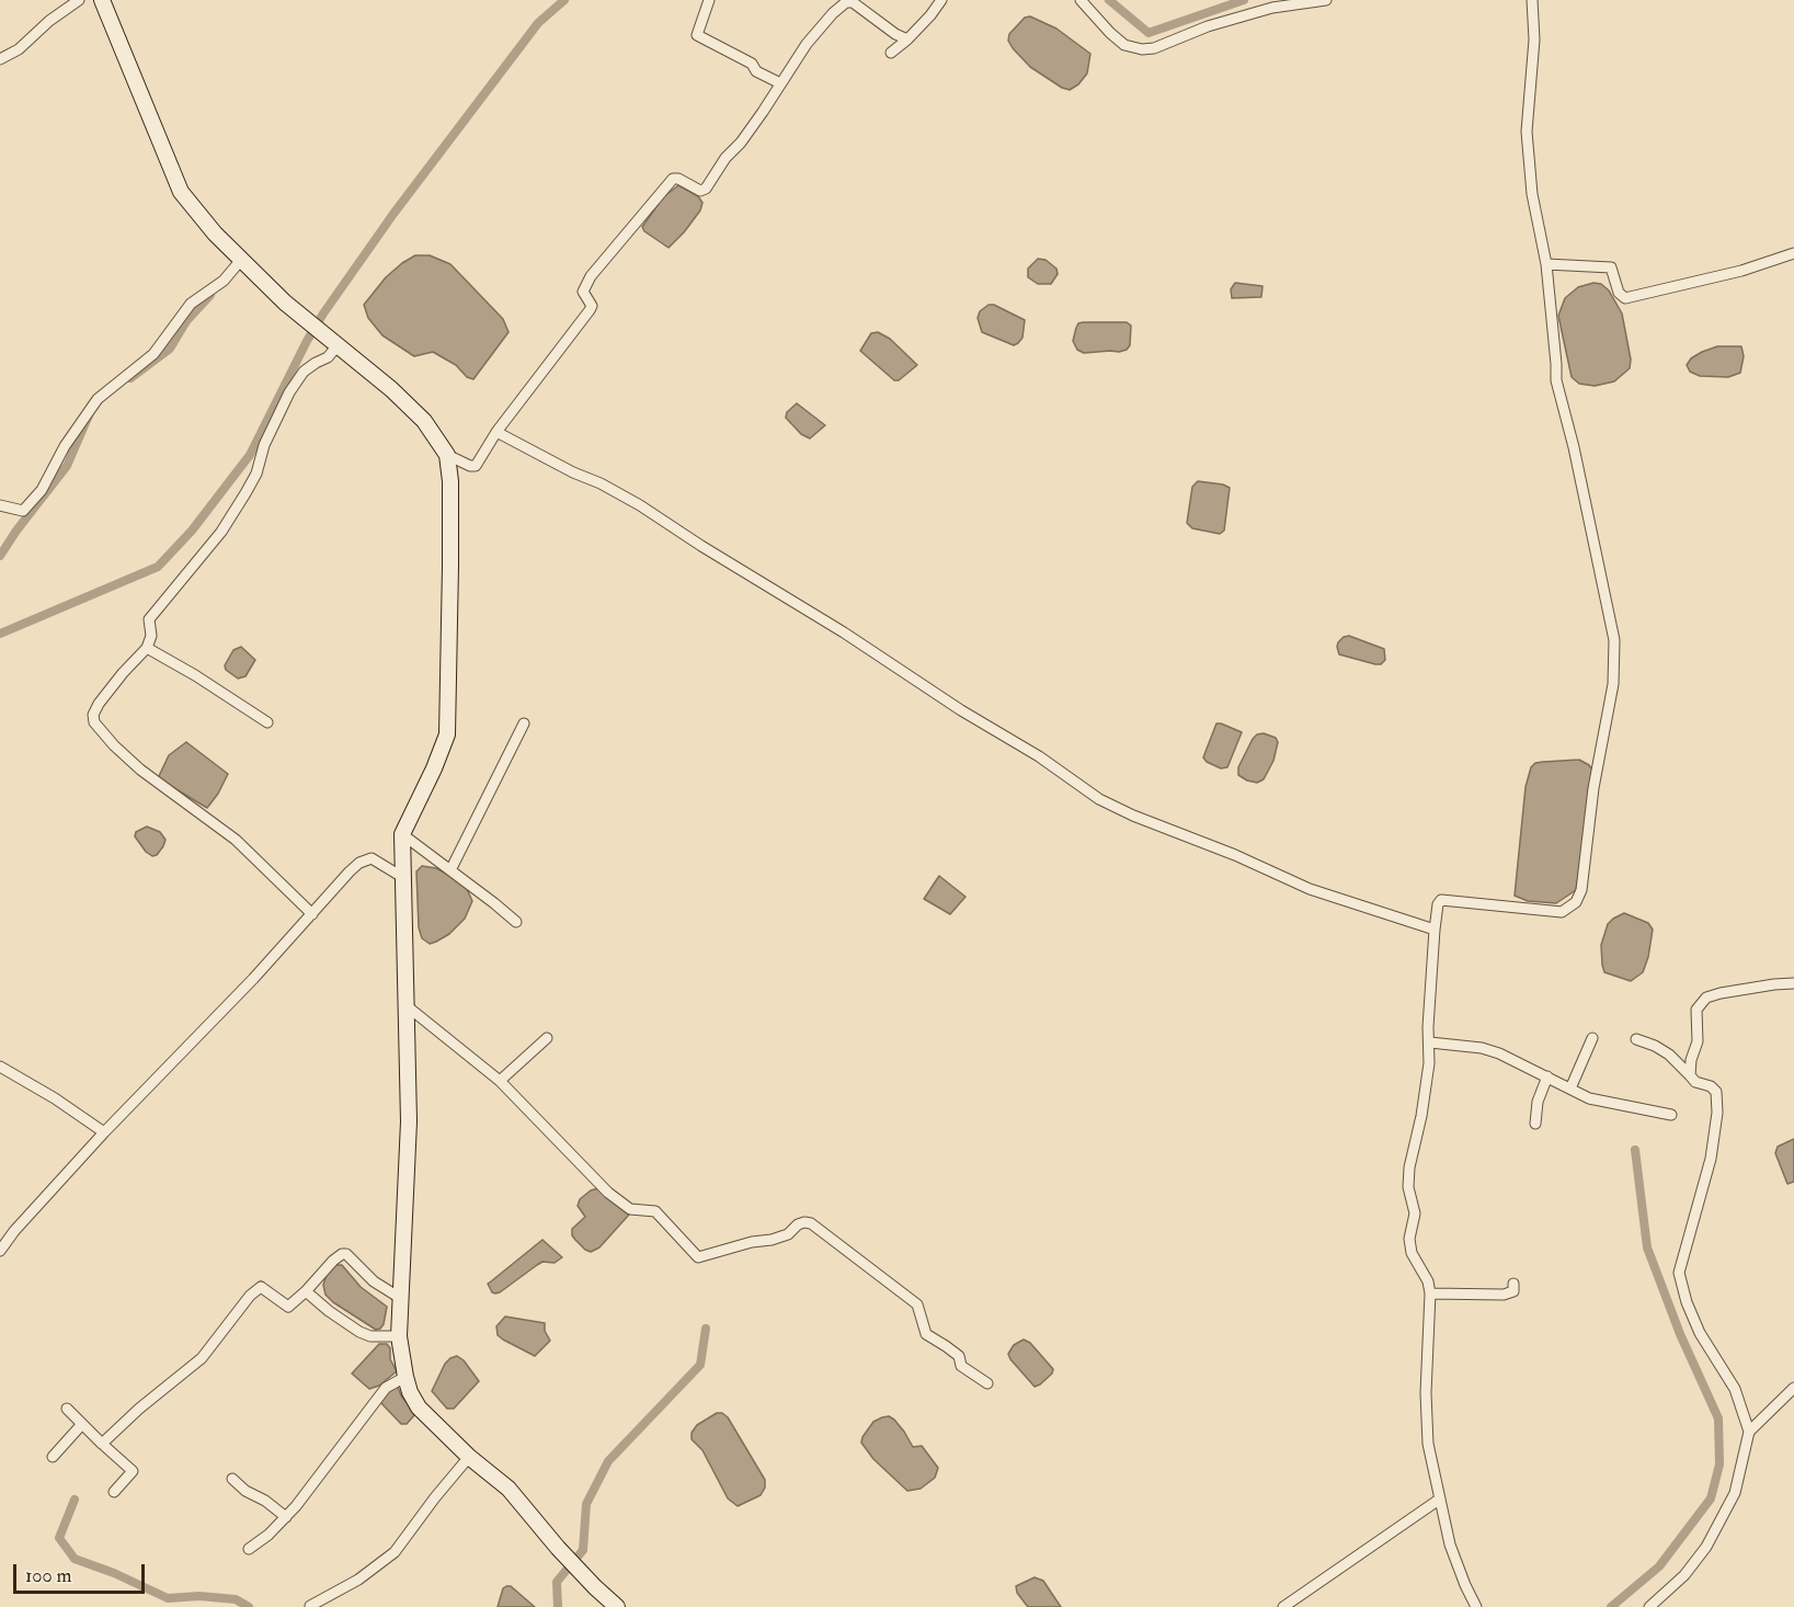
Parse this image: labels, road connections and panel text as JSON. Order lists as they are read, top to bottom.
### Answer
{
  "scale_bar": "100 m"
}
